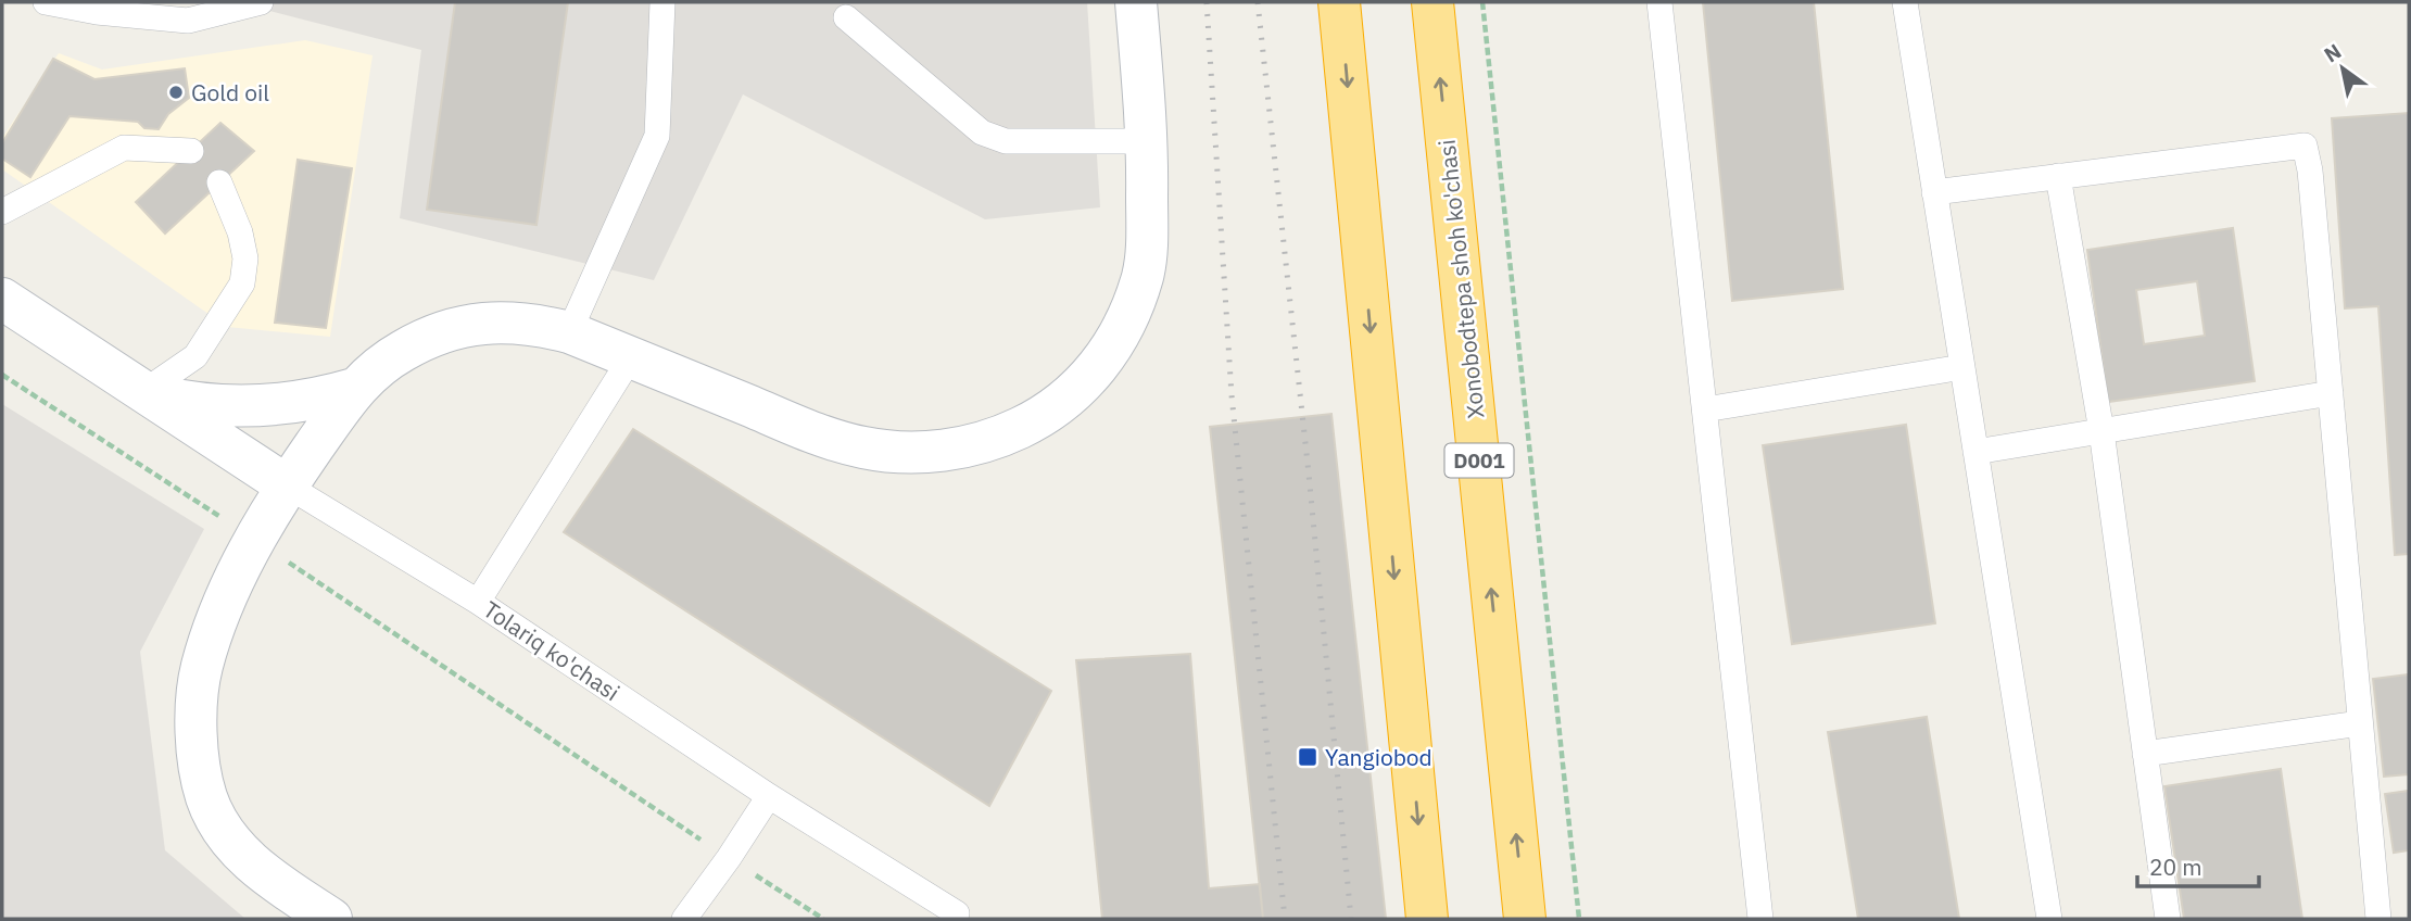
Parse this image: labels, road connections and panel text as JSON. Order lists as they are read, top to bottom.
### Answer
{
  "streets": {
    "highway": ["Xonobodtepa shoh ko'chasi", "D001"],
    "street": ["Tolariq ko'chasi"]
  },
  "places": {
    "other": ["Gold oil"],
    "transit": ["Yangiobod"]
  },
  "scale_bar": "20 m",
  "north": "top left"
}
